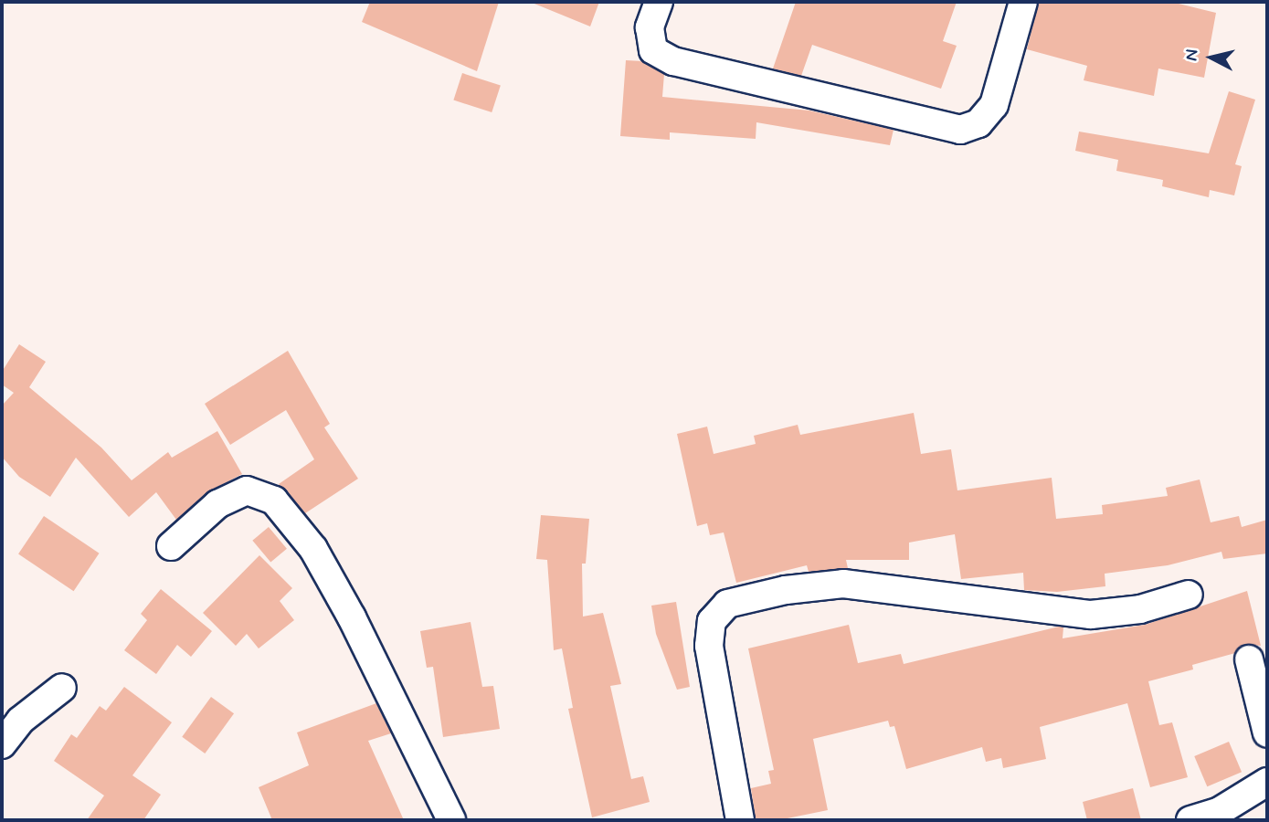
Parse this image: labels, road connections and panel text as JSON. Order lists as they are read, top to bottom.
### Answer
{
  "north": "left"
}
